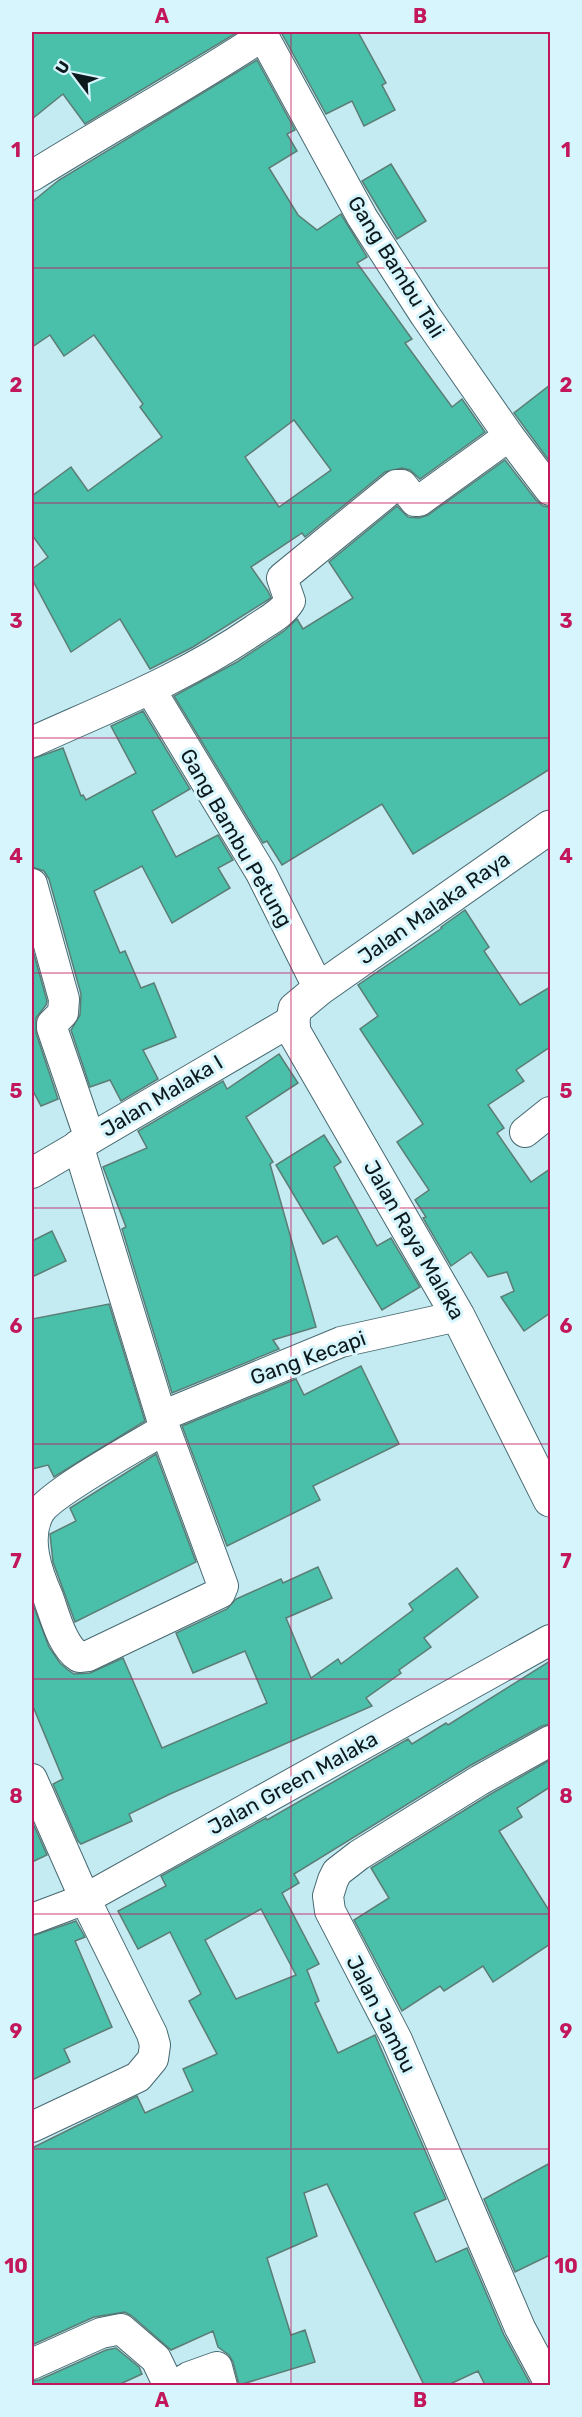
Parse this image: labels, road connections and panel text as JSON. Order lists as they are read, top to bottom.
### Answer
{
  "streets": {
    "street": [
      "Gang Bambu Tali",
      "Gang Bambu Petung",
      "Jalan Malaka Raya",
      "Jalan Malaka I",
      "Jalan Raya Malaka",
      "Gang Kecapi",
      "Jalan Green Malaka",
      "Jalan Jambu"
    ]
  },
  "crossings": [
    ["Gang Bambu Petung", "Jalan Malaka Raya"],
    ["Jalan Malaka I", "Jalan Raya Malaka"],
    ["Jalan Raya Malaka", "Gang Kecapi"]
  ],
  "north": "top left",
  "grid": {
    "columns": ["A", "B"],
    "rows": [
      "1",
      "2",
      "3",
      "4",
      "5",
      "6",
      "7",
      "8",
      "9",
      "10"
    ]
  }
}
